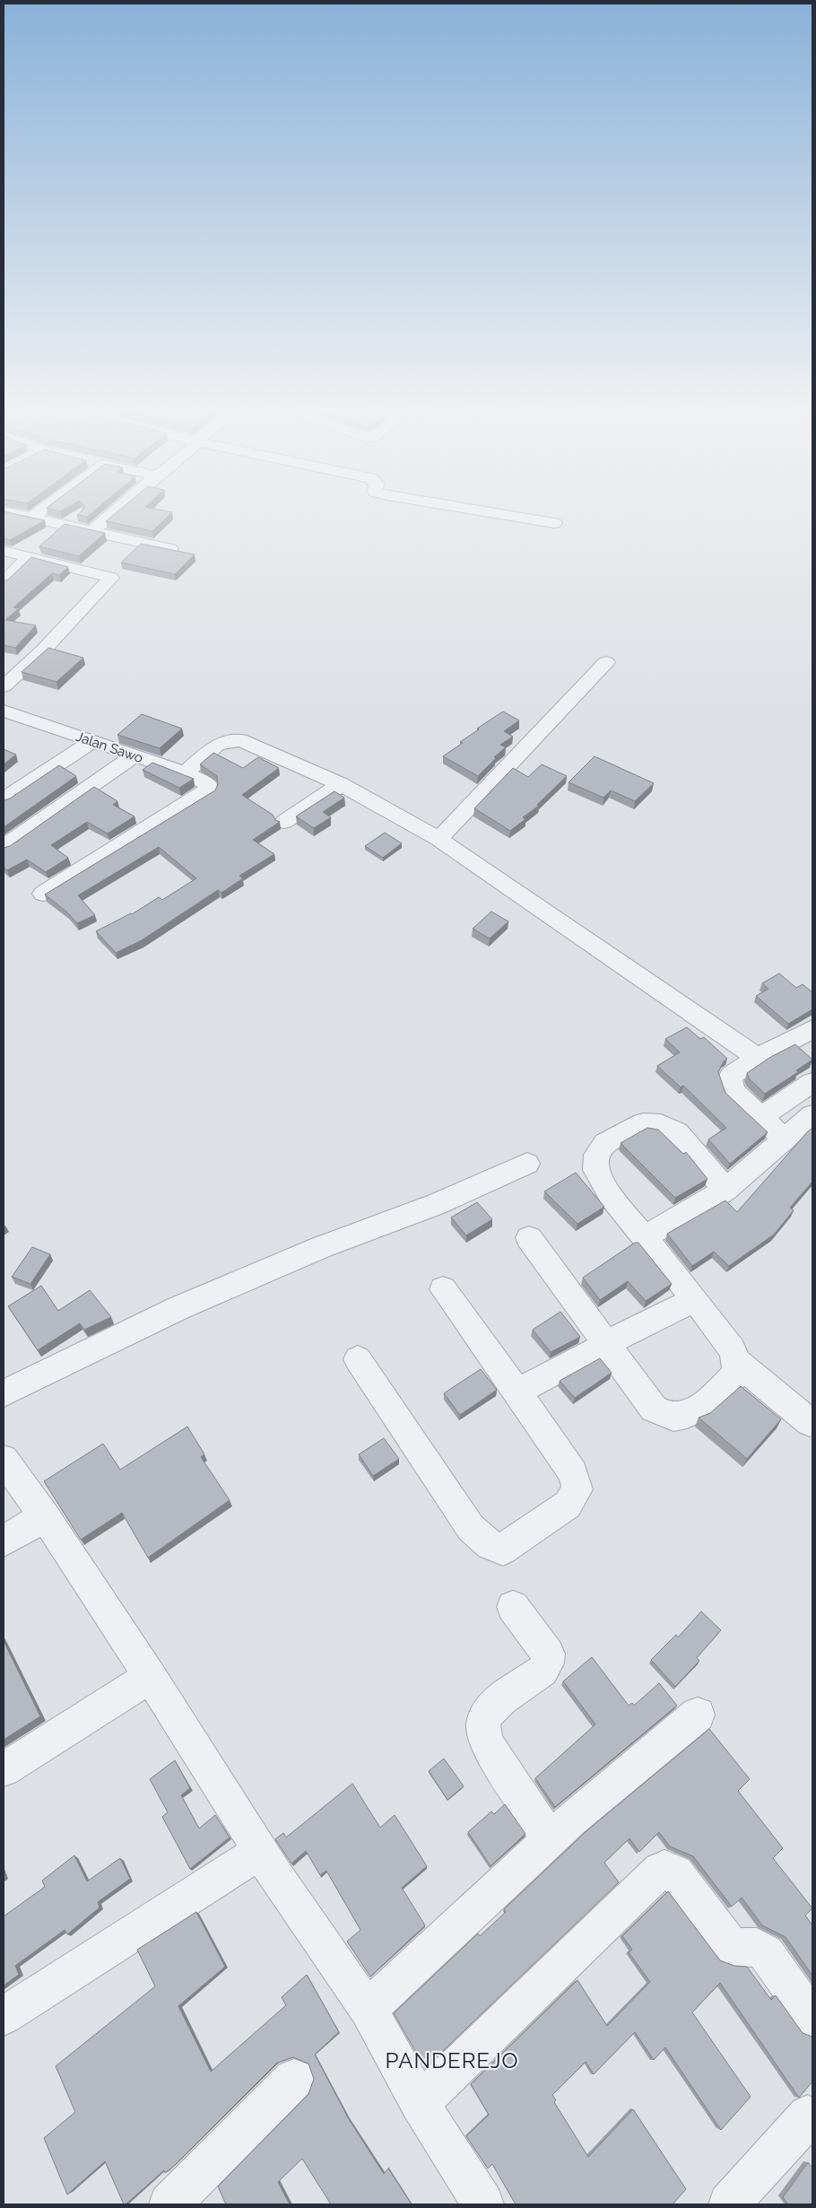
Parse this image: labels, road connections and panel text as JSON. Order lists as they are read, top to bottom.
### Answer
{
  "streets": {
    "street": ["Jalan Sawo"]
  },
  "districts": ["PANDEREJO"]
}
